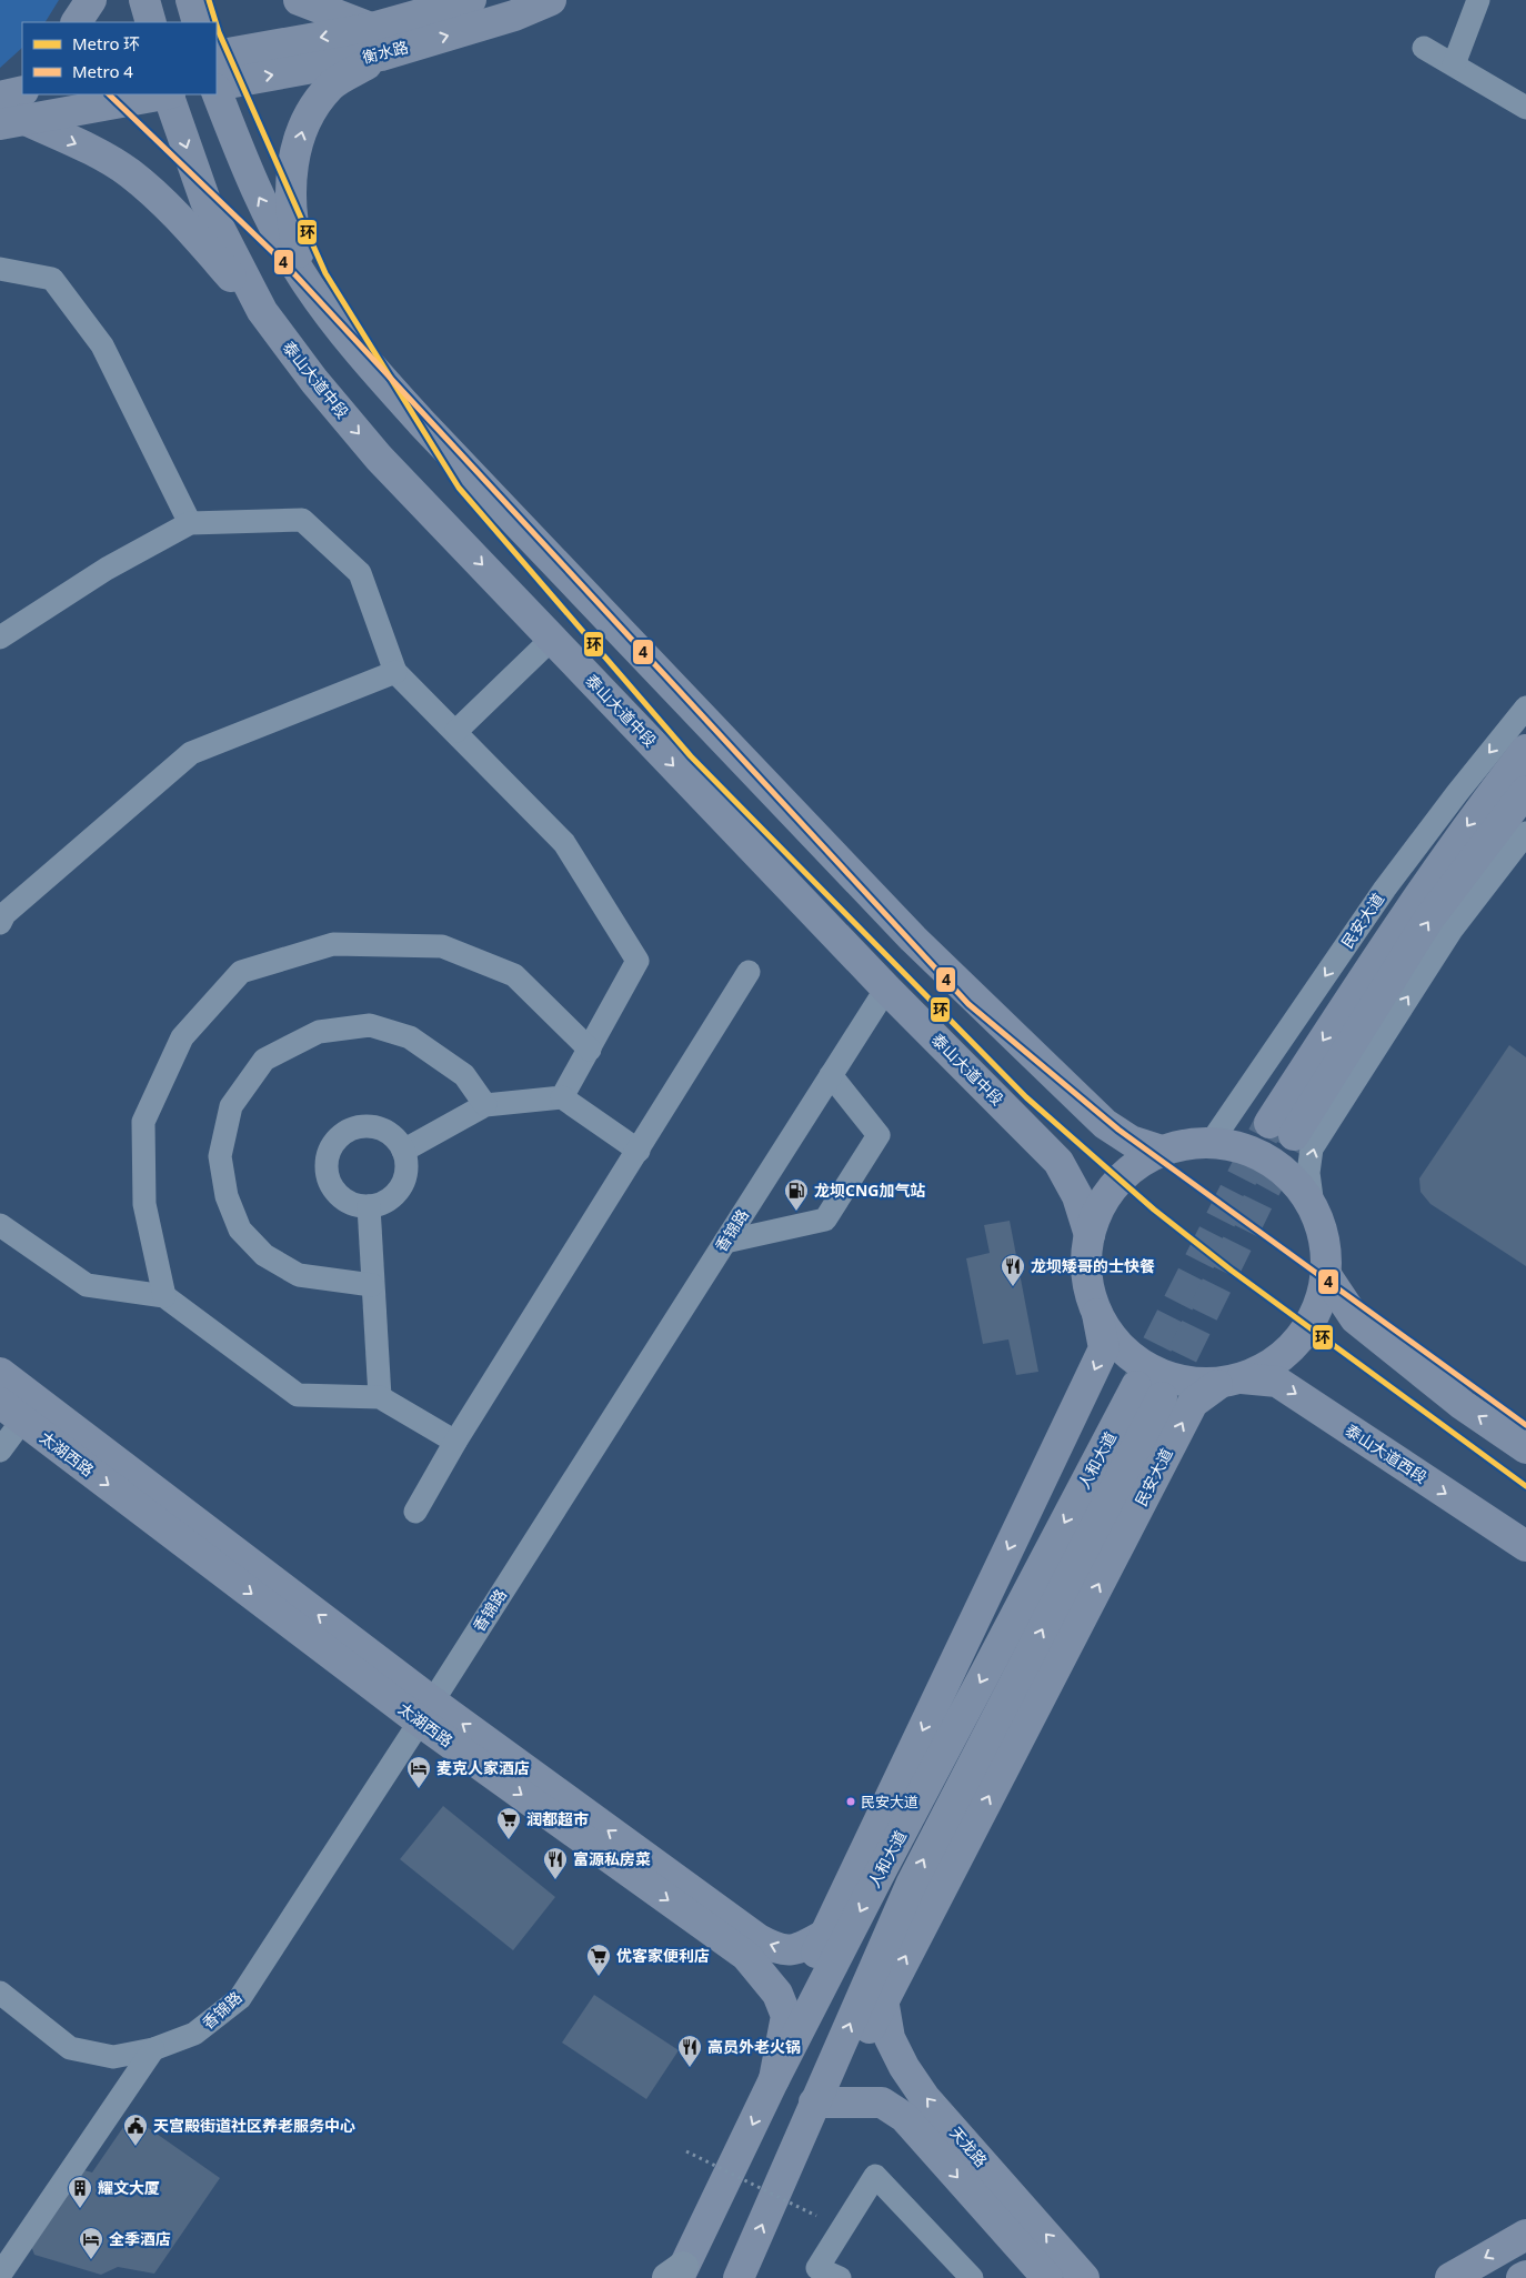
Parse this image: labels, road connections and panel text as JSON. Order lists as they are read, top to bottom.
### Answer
{
  "streets": {
    "main road": [
      "衡水路",
      "泰山大道中段",
      "民安大道",
      "太湖西路",
      "泰山大道西段",
      "人和大道",
      "天龙路"
    ],
    "street": ["香锦路"]
  },
  "crossings": [
    ["泰山大道中段", "香锦路"],
    ["民安大道", "泰山大道西段"],
    ["民安大道", "人和大道"],
    ["民安大道", "天龙路"],
    ["香锦路", "太湖西路"],
    ["人和大道", "天龙路"]
  ],
  "places": {
    "fuel station": ["龙坝CNG加气站"],
    "restaurant": ["龙坝矮哥的士快餐", "富源私房菜", "高员外老火锅"],
    "hotel": ["麦克人家酒店", "全季酒店"],
    "other": ["民安大道"],
    "supermarket": ["润都超市", "优客家便利店"],
    "public building": ["天宫殿街道社区养老服务中心"],
    "building": ["耀文大厦"]
  },
  "lines": ["metro line 环", "metro line 4"],
  "legend": ["Metro 环", "Metro 4"]
}
